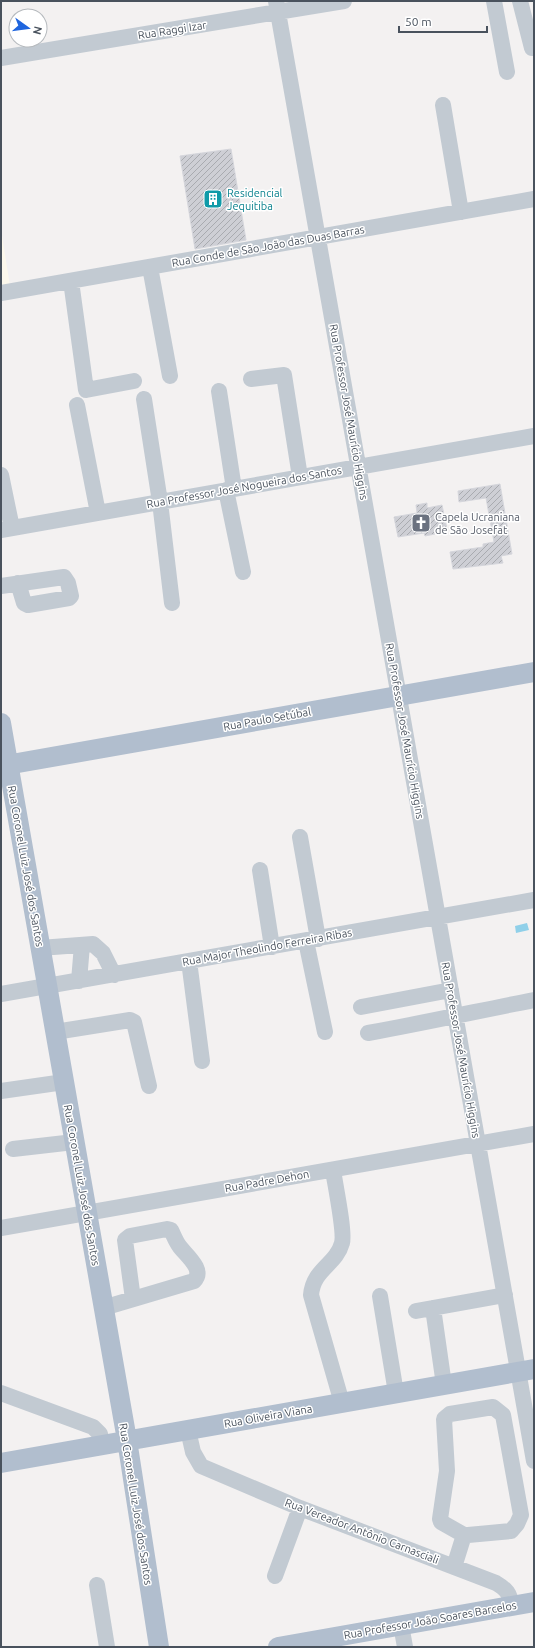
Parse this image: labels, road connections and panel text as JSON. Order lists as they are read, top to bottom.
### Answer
{
  "streets": {
    "main road": [
      "Rua Paulo Setúbal",
      "Rua Coronel Luiz José dos Santos",
      "Rua Oliveira Viana",
      "Rua Professor João Soares Barcelos"
    ],
    "street": [
      "Rua Raggi Izar",
      "Rua Conde de São João das Duas Barras",
      "Rua Professor José Maurício Higgins",
      "Rua Professor José Nogueira dos Santos",
      "Rua Major Theolindo Ferreira Ribas",
      "Rua Padre Dehon",
      "Rua Vereador Antônio Carnasciali"
    ]
  },
  "crossings": [
    ["Rua Raggi Izar", "Rua Professor José Maurício Higgins"],
    ["Rua Conde de São João das Duas Barras", "Rua Professor José Maurício Higgins"],
    ["Rua Professor José Maurício Higgins", "Rua Professor José Nogueira dos Santos"],
    ["Rua Professor José Maurício Higgins", "Rua Paulo Setúbal"],
    ["Rua Professor José Maurício Higgins", "Rua Major Theolindo Ferreira Ribas"],
    ["Rua Professor José Maurício Higgins", "Rua Padre Dehon"],
    ["Rua Professor José Maurício Higgins", "Rua Oliveira Viana"],
    ["Rua Paulo Setúbal", "Rua Coronel Luiz José dos Santos"],
    ["Rua Coronel Luiz José dos Santos", "Rua Major Theolindo Ferreira Ribas"],
    ["Rua Coronel Luiz José dos Santos", "Rua Padre Dehon"],
    ["Rua Coronel Luiz José dos Santos", "Rua Oliveira Viana"],
    ["Rua Oliveira Viana", "Rua Vereador Antônio Carnasciali"],
    ["Rua Vereador Antônio Carnasciali", "Rua Professor João Soares Barcelos"]
  ],
  "places": {
    "building": ["Residencial Jequitiba"],
    "church": ["Capela Ucraniana de São Josefat"]
  },
  "scale_bar": "50 m",
  "north": "right"
}
